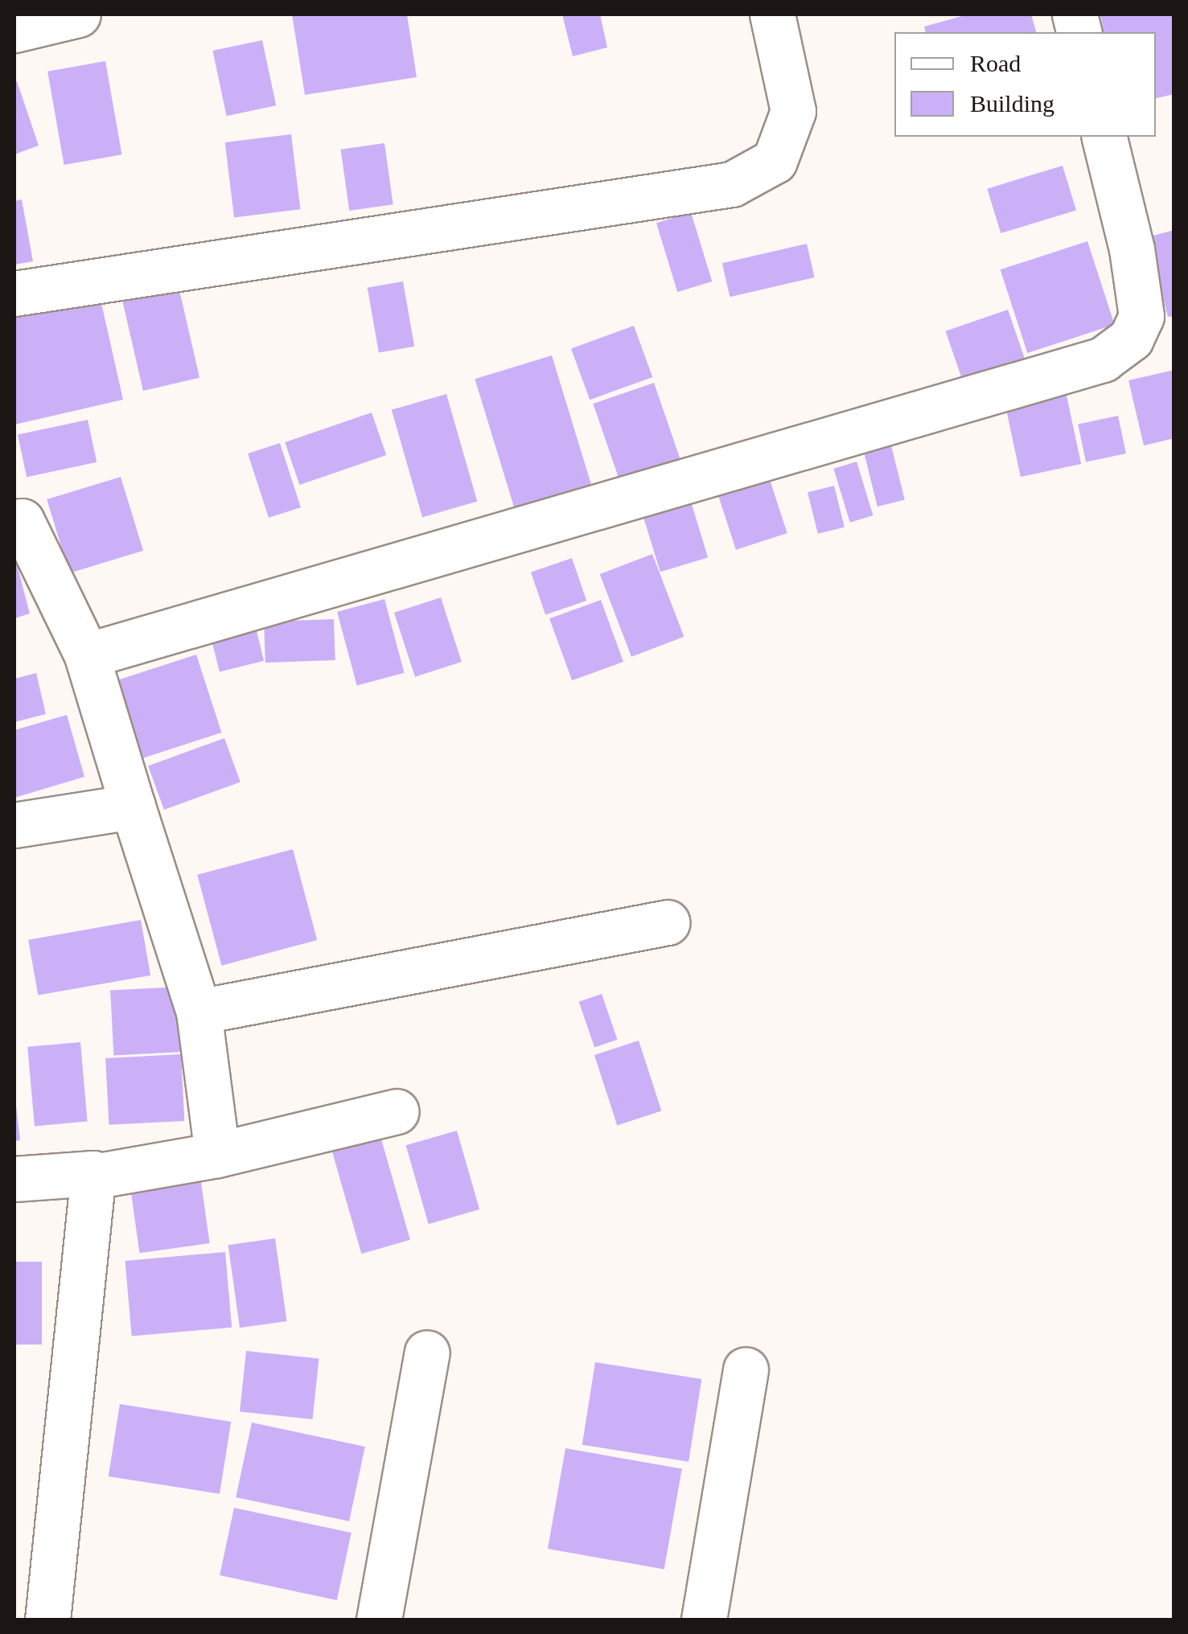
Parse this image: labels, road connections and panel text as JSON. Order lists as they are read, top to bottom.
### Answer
{
  "legend": ["Road", "Building"]
}
